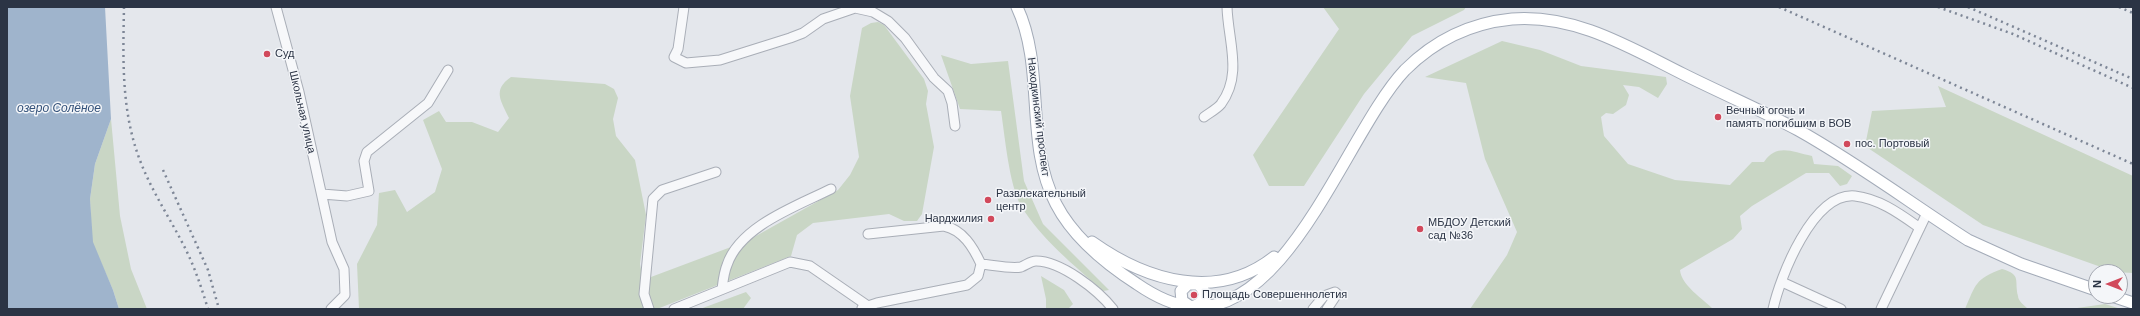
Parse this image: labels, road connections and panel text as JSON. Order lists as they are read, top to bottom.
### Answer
{
  "streets": {
    "main road": ["Находкинский проспект"],
    "street": ["Школьная улица"]
  },
  "water": ["озеро Солёное"],
  "places": [
    "Суд",
    "Вечный огонь и память погибшим в ВОВ",
    "пос. Портовый",
    "Развлекательный центр",
    "Нарджилия",
    "МБДОУ Детский сад №36",
    "Площадь Совершеннолетия"
  ],
  "north": "left"
}
